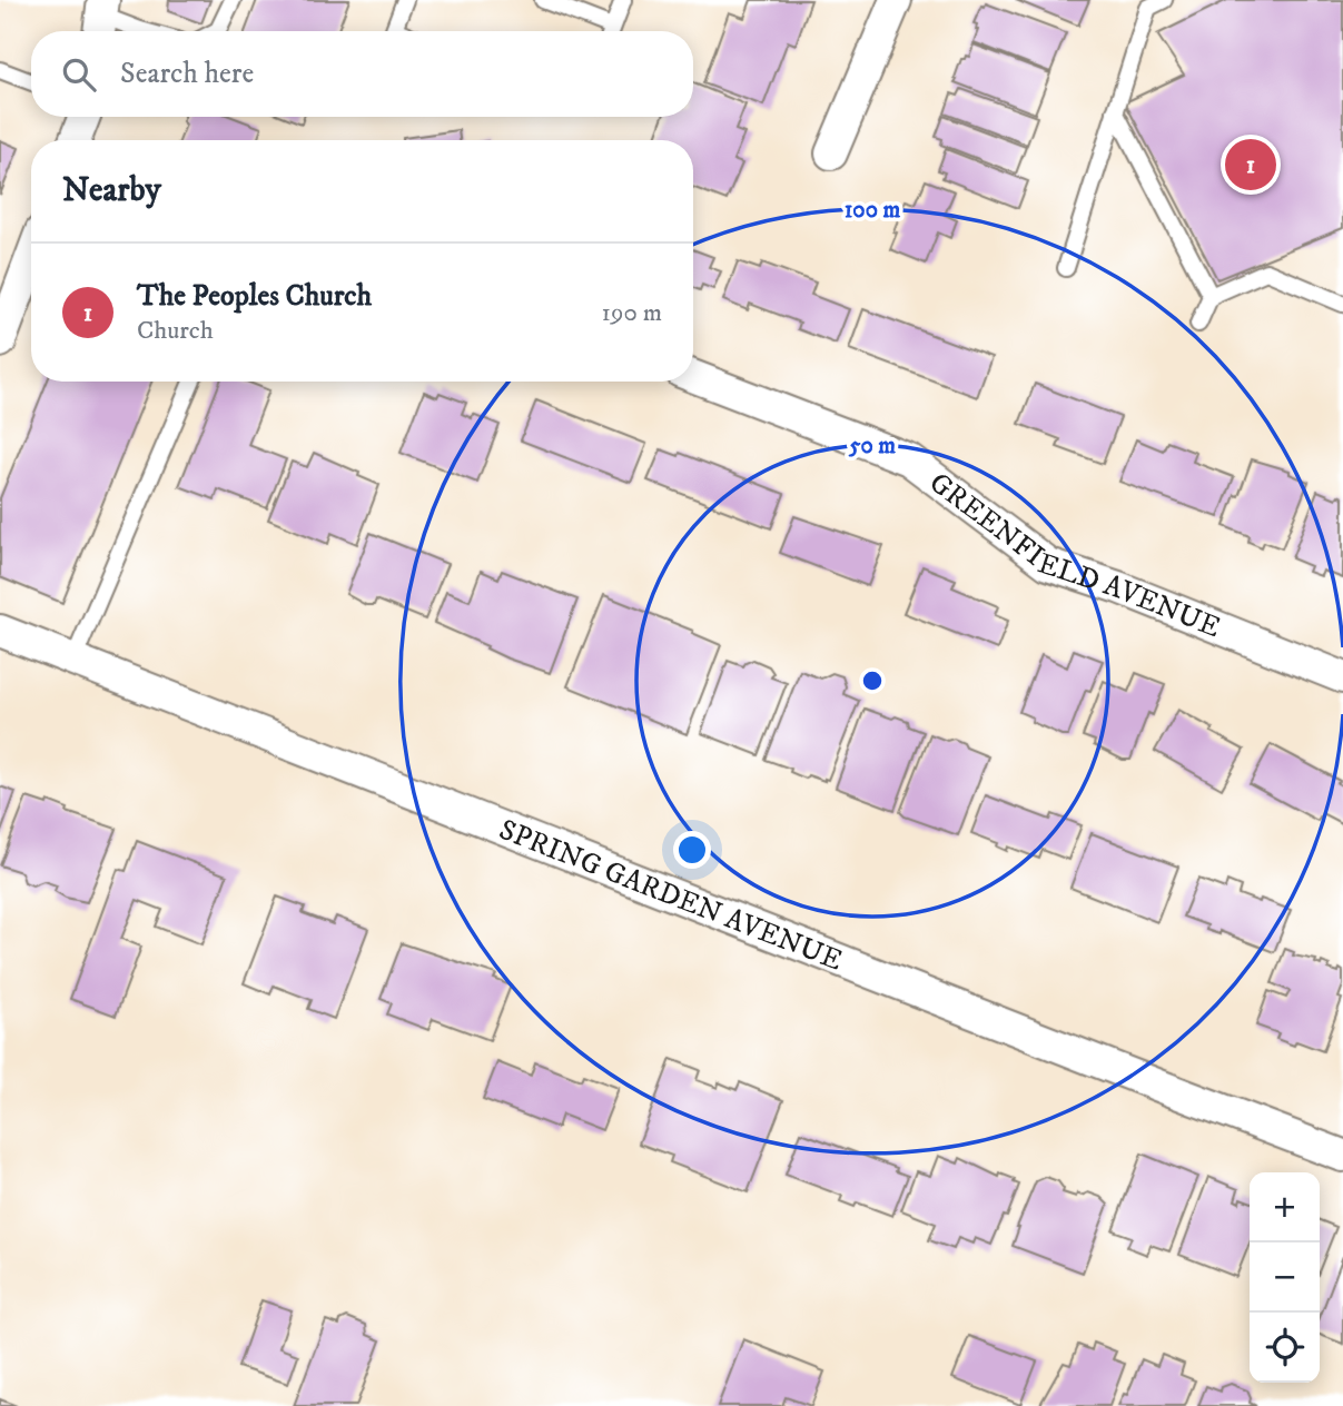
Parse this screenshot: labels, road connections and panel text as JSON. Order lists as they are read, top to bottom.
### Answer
{
  "streets": {
    "street": ["GREENFIELD AVENUE", "SPRING GARDEN AVENUE"]
  },
  "page": {
    "search": "Search here",
    "pins": "1",
    "heading": "Nearby",
    "list": [
      {
        "mark": "1",
        "name": "The Peoples Church",
        "note": "Church",
        "value": "190 m"
      }
    ],
    "map_buttons": ["+", "−"]
  },
  "rings": ["100 m", "50 m"]
}
